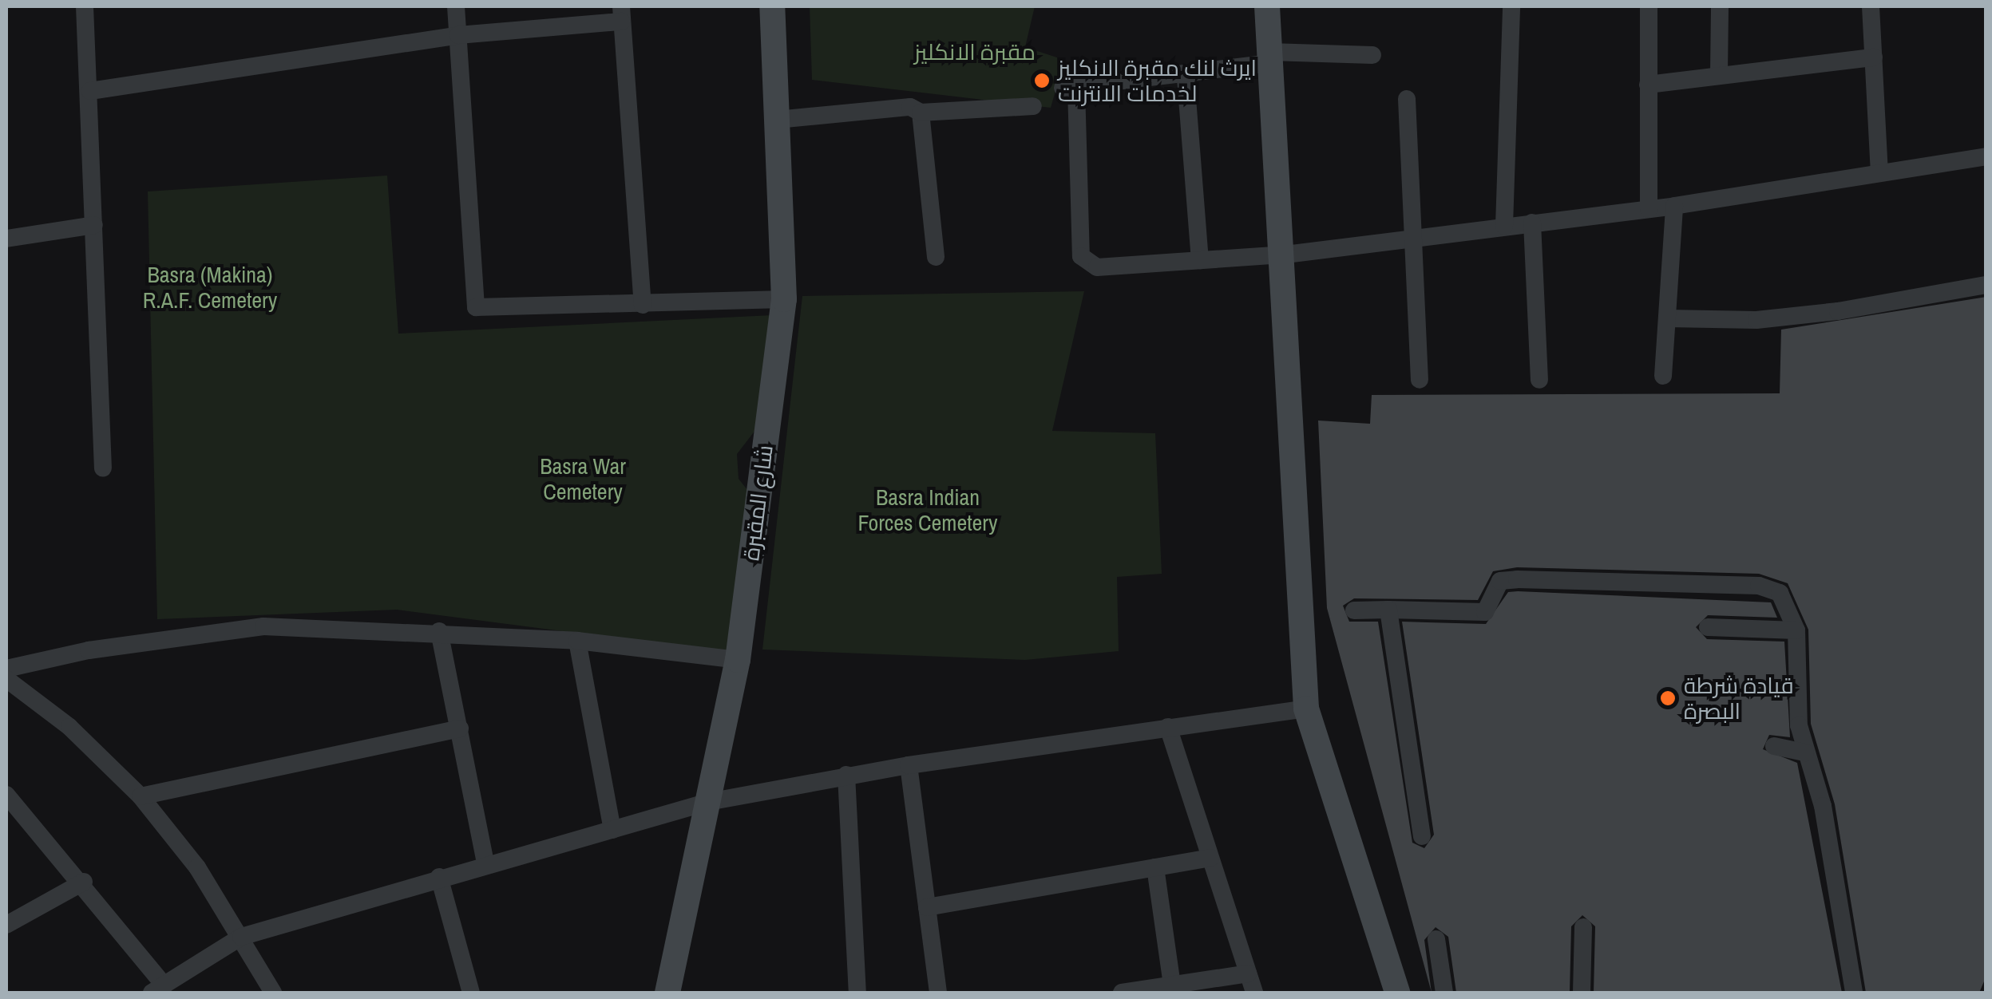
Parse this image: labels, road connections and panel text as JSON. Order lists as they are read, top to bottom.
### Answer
{
  "streets": {
    "main road": ["شارع المقبرة"]
  },
  "parks": [
    "مقبرة الانكليز",
    "Basra (Makina) R.A.F. Cemetery",
    "Basra War Cemetery",
    "Basra Indian Forces Cemetery"
  ],
  "places": ["ايرث لنك مقبرة الانكليز لخدمات الانترنت", "قيادة شرطة البصرة"]
}
